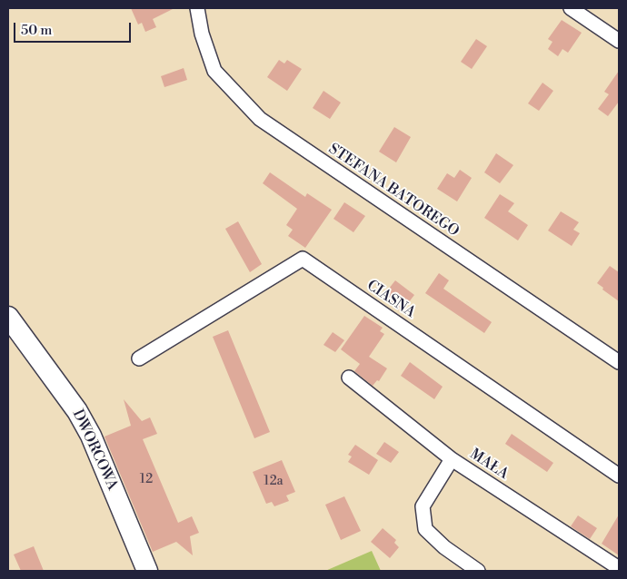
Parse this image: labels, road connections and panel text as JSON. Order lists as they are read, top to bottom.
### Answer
{
  "streets": {
    "street": [
      "STEFANA BATOREGO",
      "CIASNA",
      "DWORCOWA",
      "MAŁA"
    ]
  },
  "house_numbers": ["12", "12a"],
  "scale_bar": "50 m"
}
